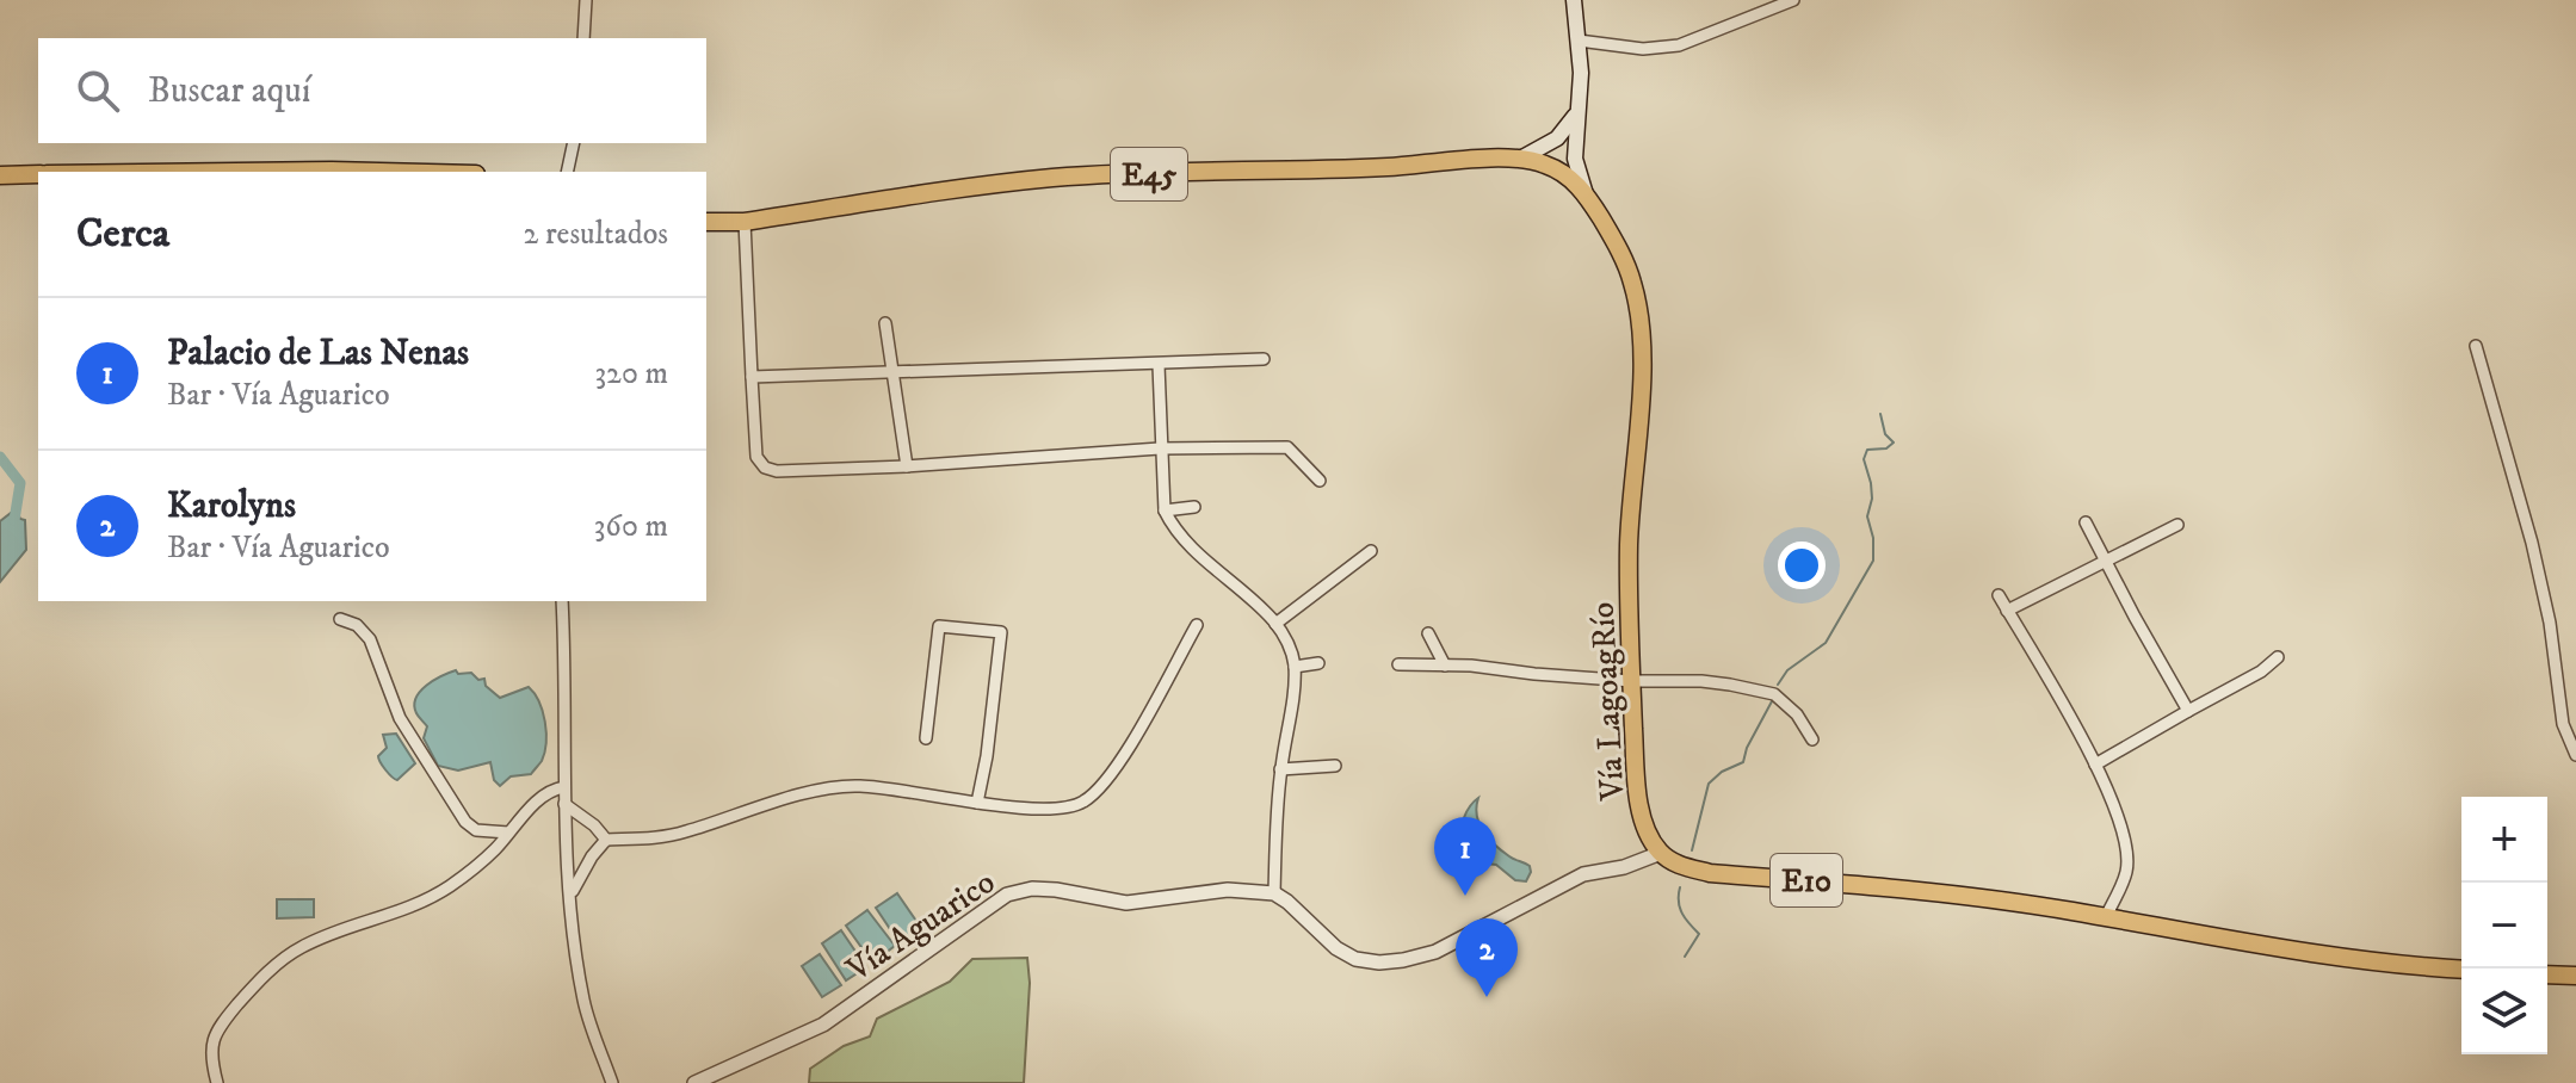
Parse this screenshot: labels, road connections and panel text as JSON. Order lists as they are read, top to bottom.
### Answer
{
  "streets": {
    "highway": ["E45", "Vía LagoagRío", "E10"],
    "street": ["Vía Aguarico"]
  },
  "crossings": [
    ["E45", "Vía LagoagRío"],
    ["Vía LagoagRío", "E10"]
  ],
  "page": {
    "search": "Buscar aquí",
    "heading": ["Cerca", "2 resultados"],
    "list": [
      {
        "mark": "1",
        "name": "Palacio de Las Nenas",
        "note": "Bar · Vía Aguarico",
        "value": "320 m"
      },
      {
        "mark": "2",
        "name": "Karolyns",
        "note": "Bar · Vía Aguarico",
        "value": "360 m"
      }
    ],
    "map_buttons": ["+", "−"],
    "pins": ["1", "2"]
  }
}
